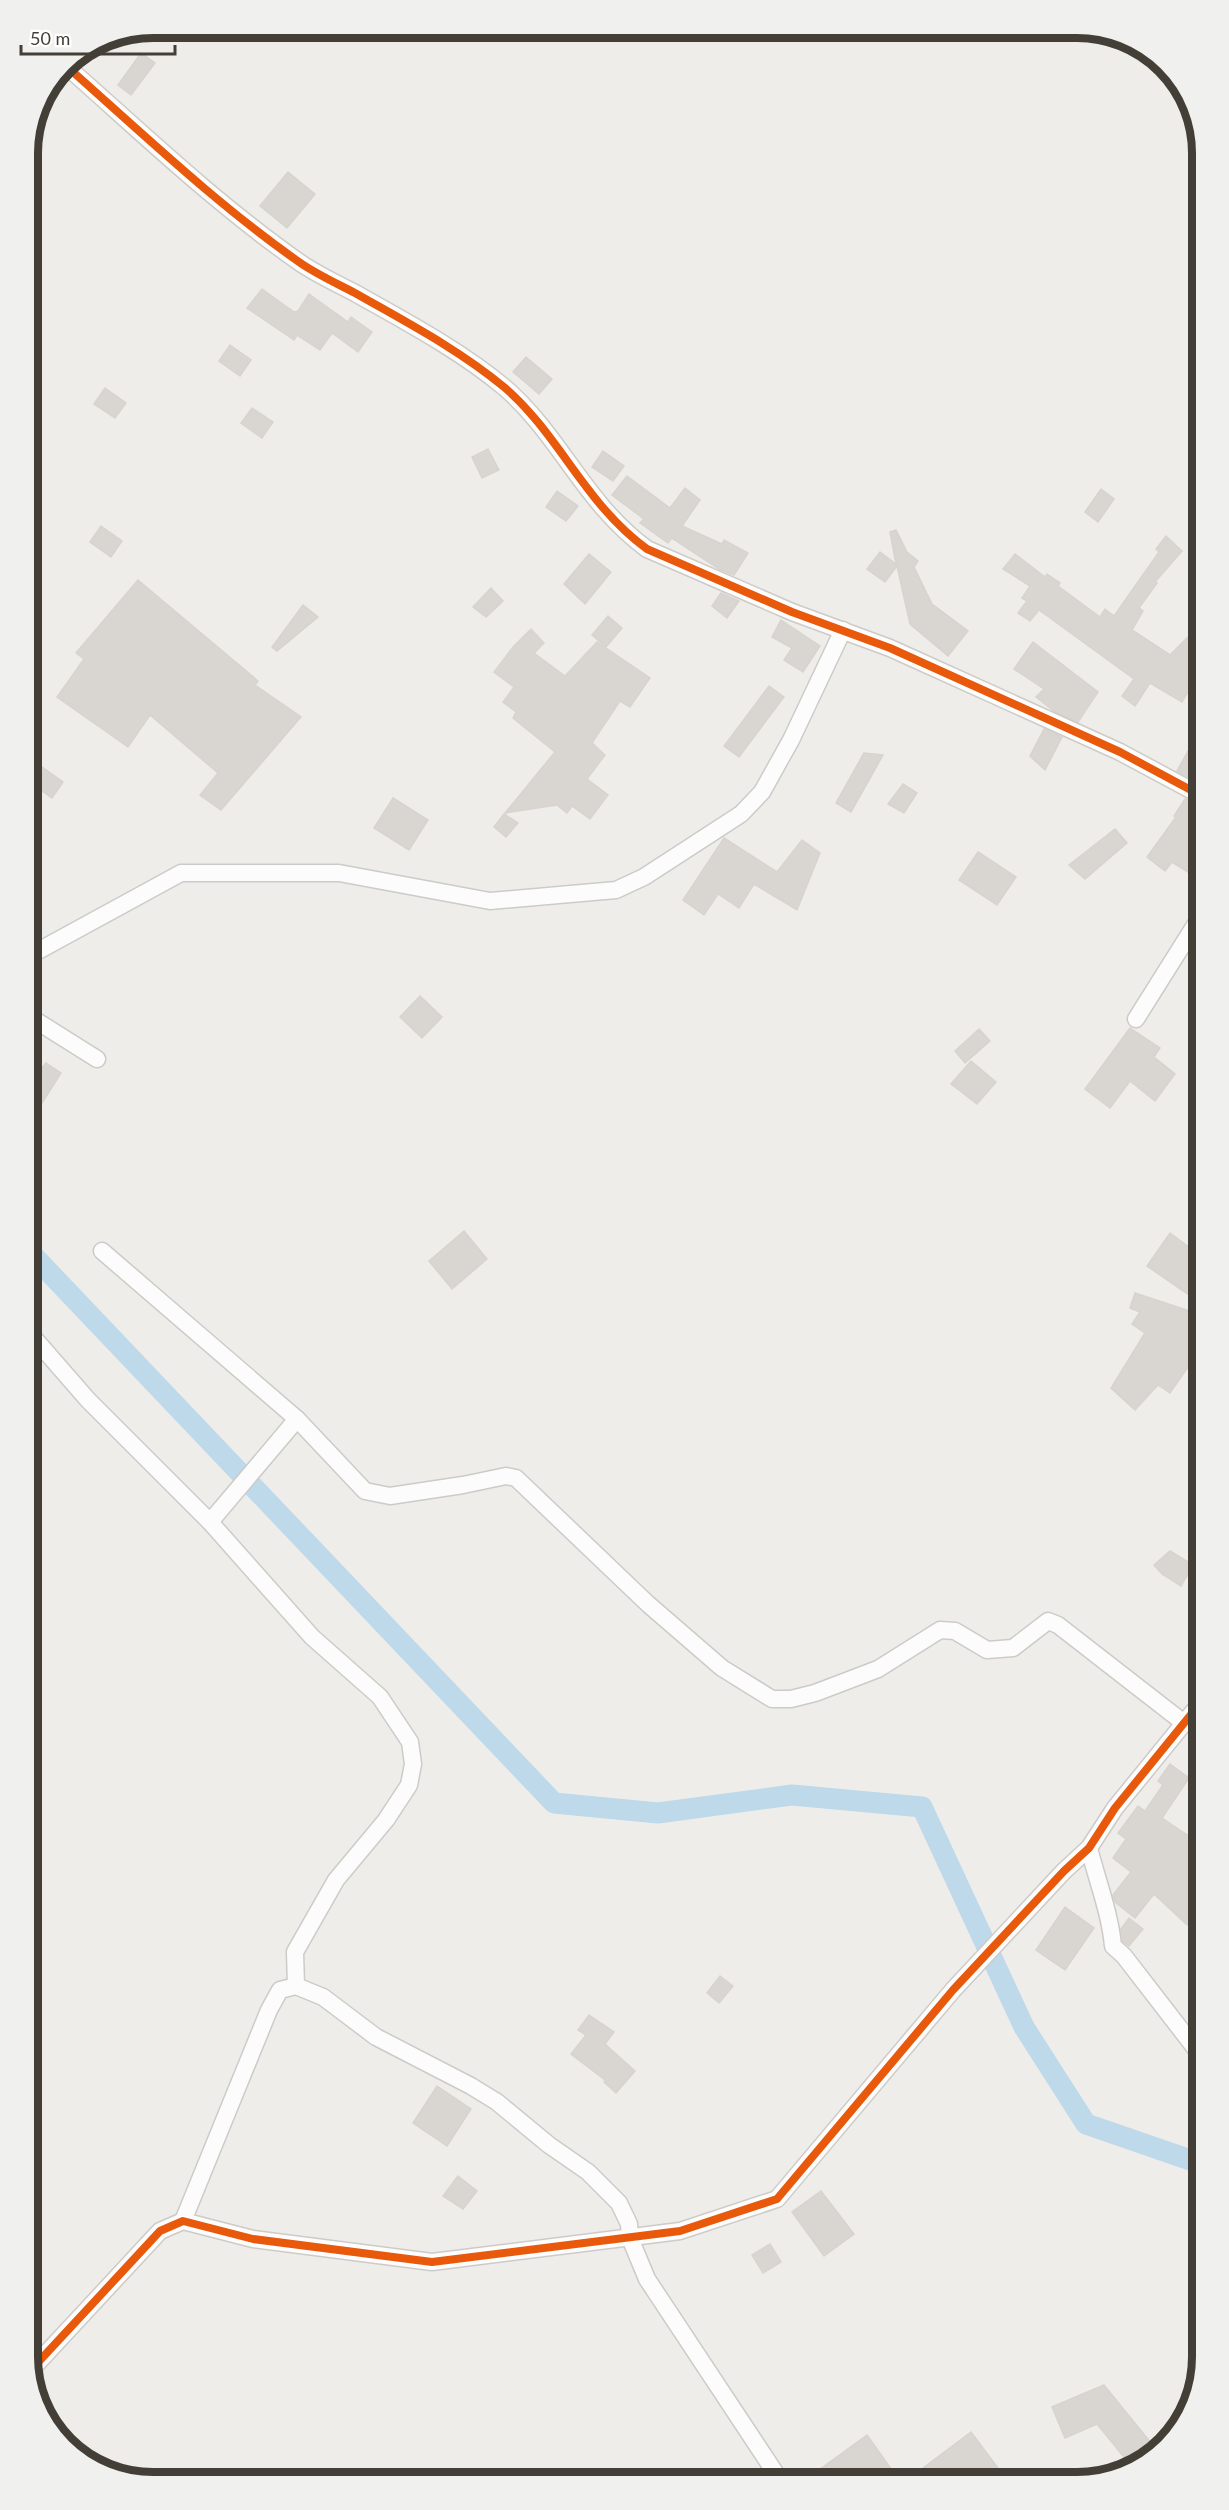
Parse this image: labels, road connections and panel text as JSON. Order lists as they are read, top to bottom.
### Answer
{
  "scale_bar": "50 m"
}
